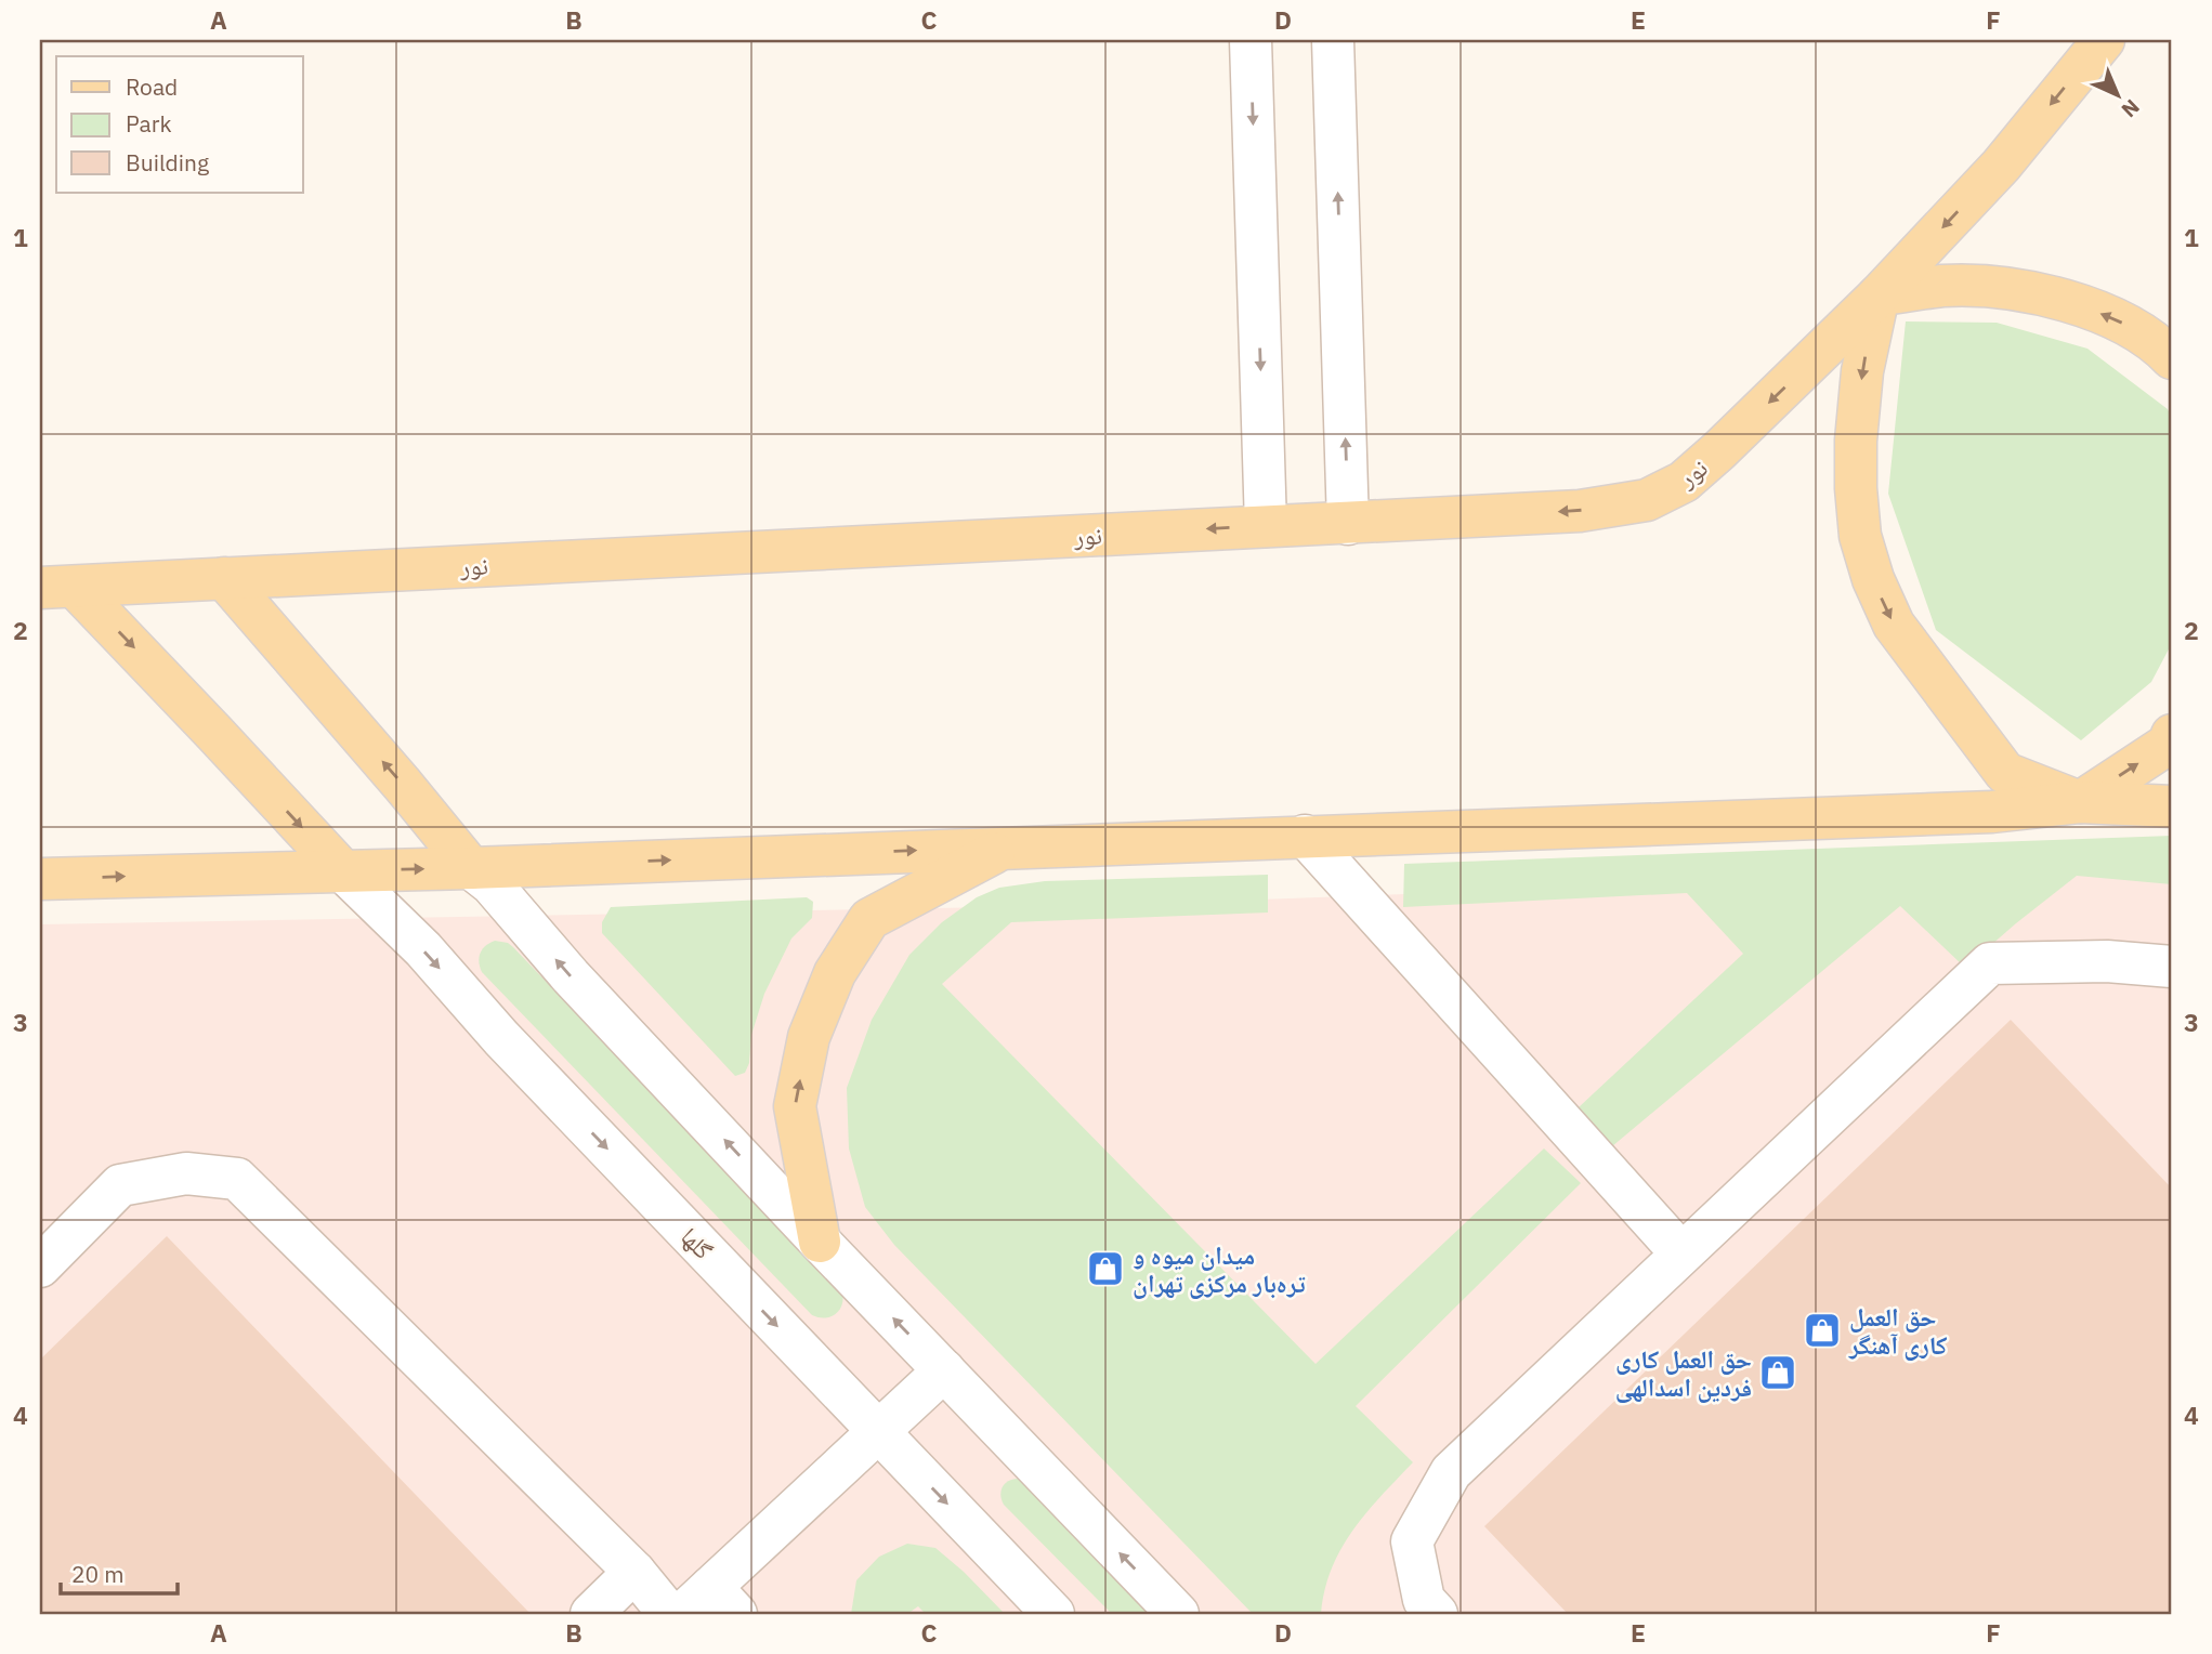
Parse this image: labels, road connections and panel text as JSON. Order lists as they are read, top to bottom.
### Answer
{
  "streets": {
    "main road": ["نور"],
    "street": ["گلها"]
  },
  "places": {
    "shop": ["میدان میوه و تره‌بار مرکزی تهران", "حق العمل کاری آهنگر", "حق العمل کاری فردین اسدالهی"]
  },
  "legend": ["Road", "Park", "Building"],
  "scale_bar": "20 m",
  "north": "bottom right",
  "grid": {
    "columns": [
      "A",
      "B",
      "C",
      "D",
      "E",
      "F"
    ],
    "rows": [
      "1",
      "2",
      "3",
      "4"
    ]
  }
}
